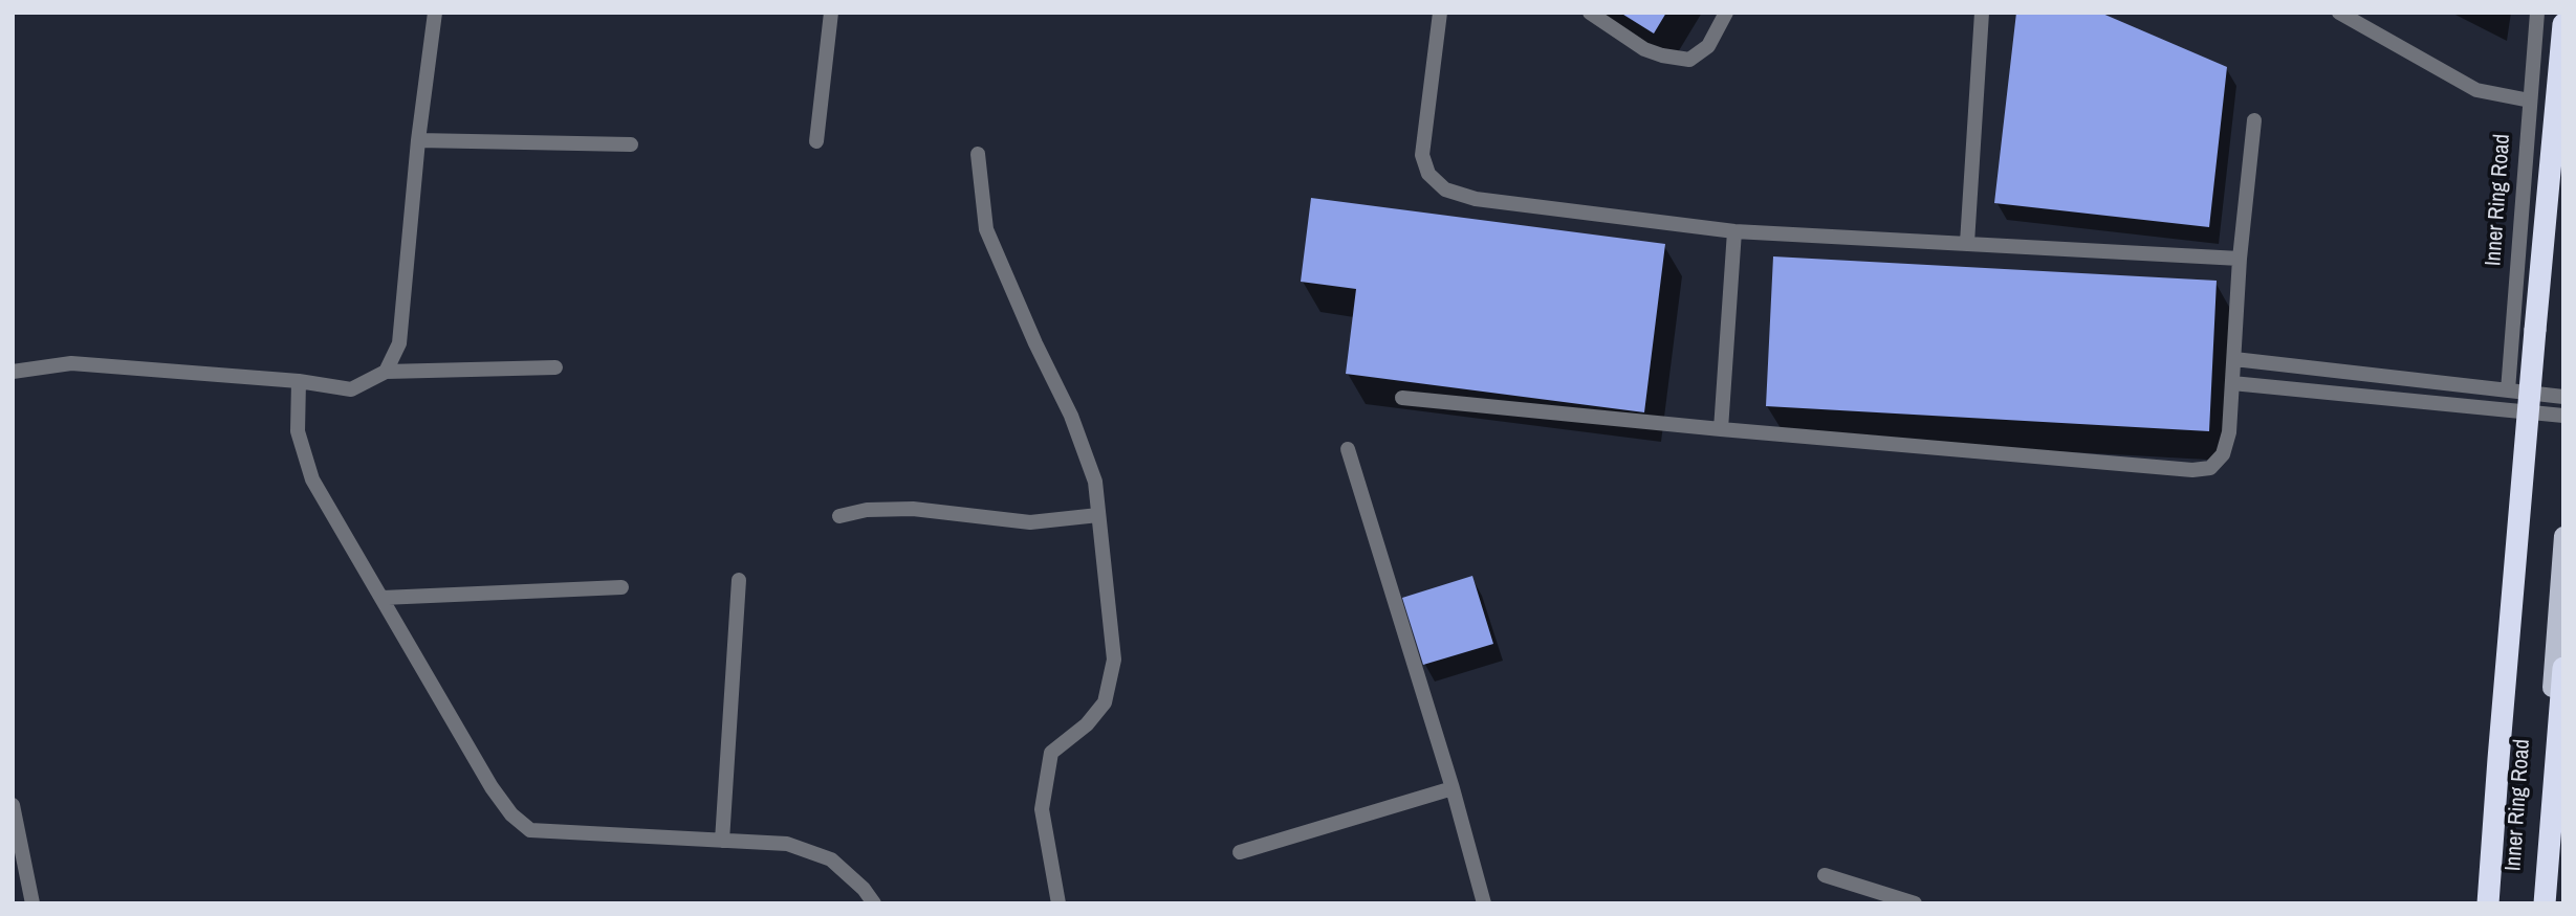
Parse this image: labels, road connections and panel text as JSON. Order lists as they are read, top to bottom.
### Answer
{
  "streets": {
    "main road": ["Inner Ring Road"]
  }
}
